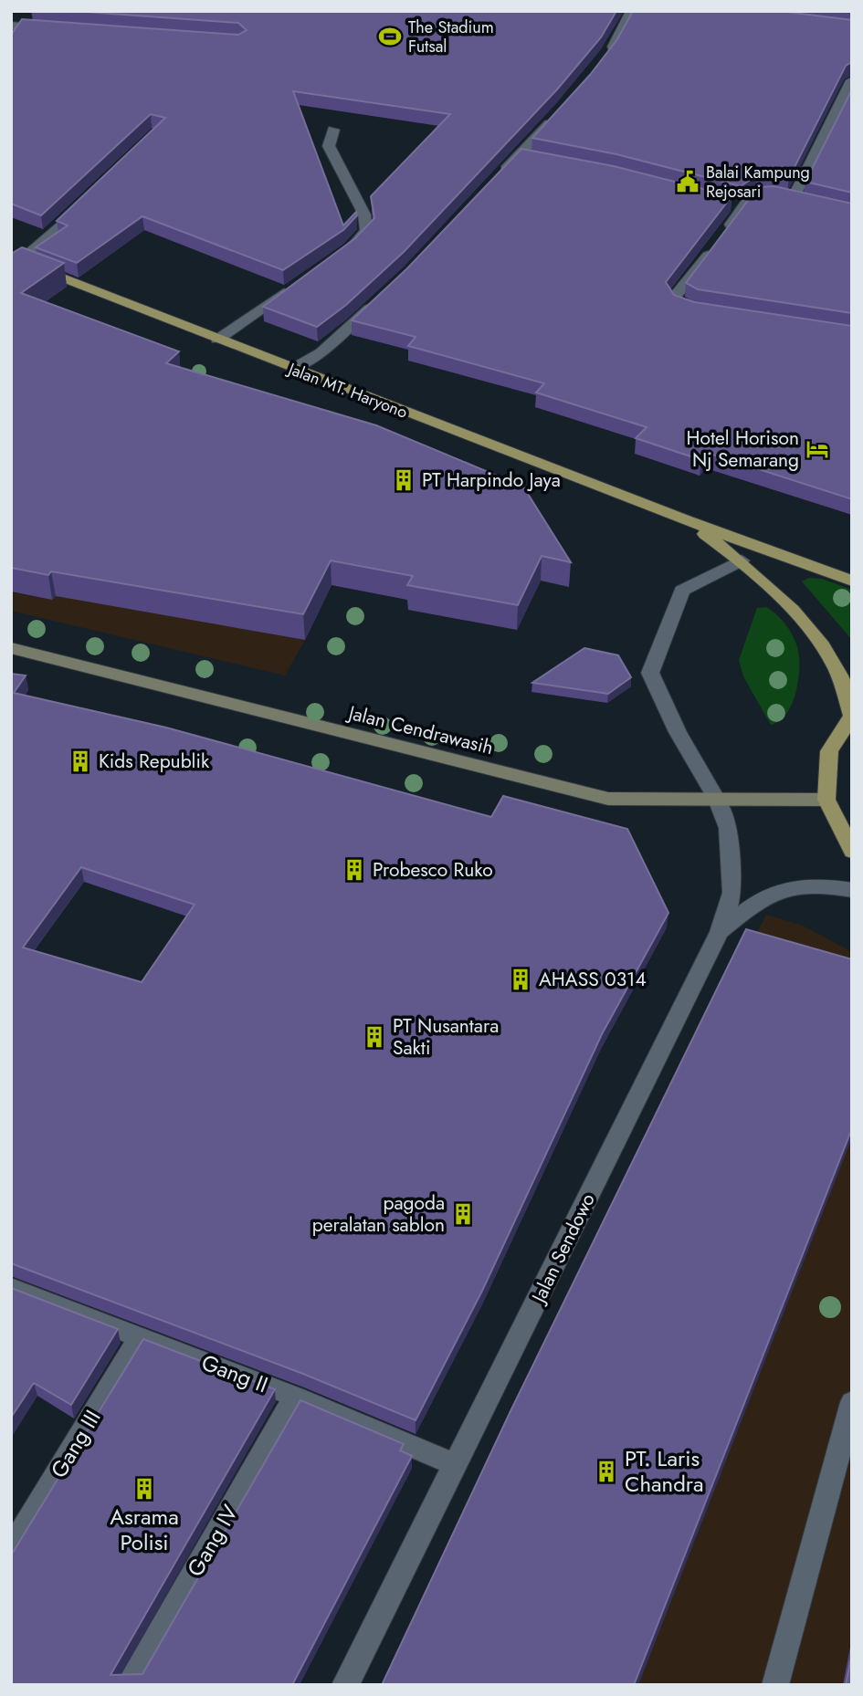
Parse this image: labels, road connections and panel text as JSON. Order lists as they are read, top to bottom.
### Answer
{
  "streets": {
    "main road": ["Jalan MT. Haryono", "Jalan Cendrawasih"],
    "street": [
      "Jalan Sendowo",
      "Gang II",
      "Gang III",
      "Gang IV"
    ]
  },
  "crossings": [
    ["Jalan MT. Haryono", "Jalan Sendowo"],
    ["Jalan Cendrawasih", "Jalan Sendowo"],
    ["Jalan Sendowo", "Gang II"],
    ["Gang II", "Gang III"],
    ["Gang II", "Gang IV"]
  ],
  "places": {
    "sports": ["The Stadium Futsal"],
    "public building": ["Balai Kampung Rejosari"],
    "hotel": ["Hotel Horison Nj Semarang"],
    "building": [
      "PT Harpindo Jaya",
      "Kids Republik",
      "Probesco Ruko",
      "AHASS 0314",
      "PT Nusantara Sakti",
      "pagoda peralatan sablon",
      "PT. Laris Chandra",
      "Asrama Polisi"
    ]
  }
}
